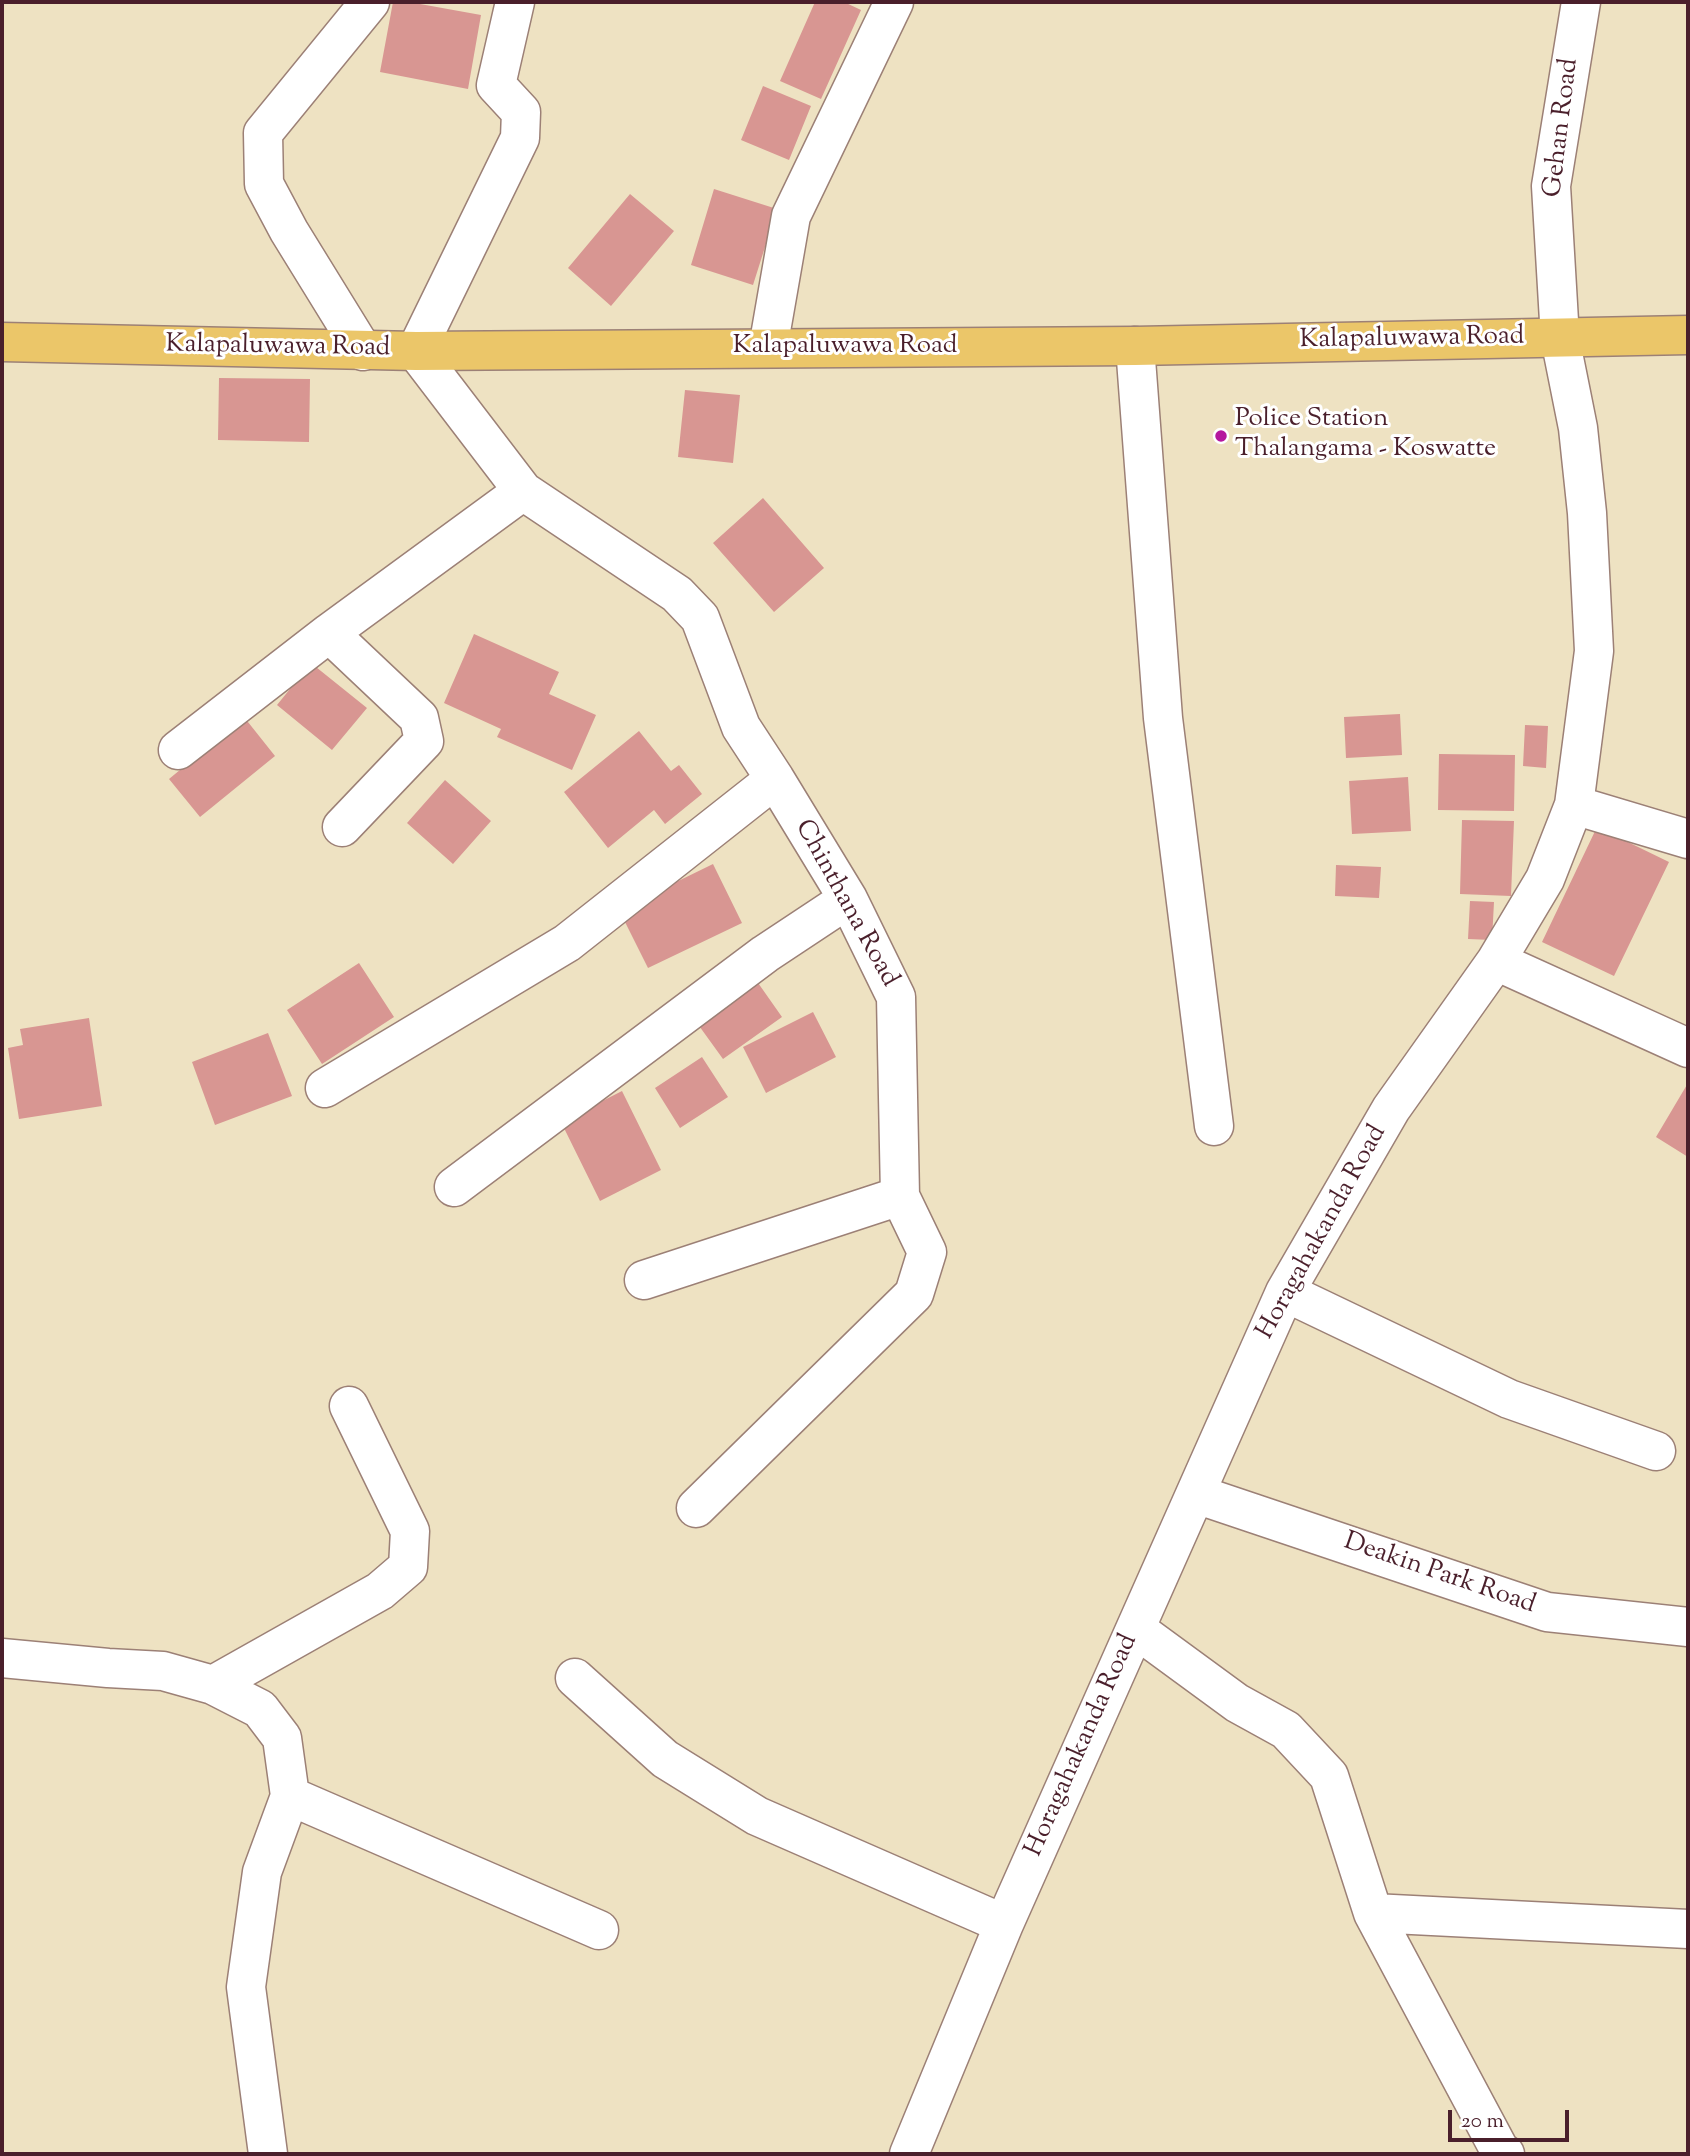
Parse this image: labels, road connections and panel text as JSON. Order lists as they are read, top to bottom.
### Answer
{
  "streets": {
    "main road": ["Kalapaluwawa Road"],
    "street": [
      "Gehan Road",
      "Chinthana Road",
      "Horagahakanda Road",
      "Deakin Park Road"
    ]
  },
  "crossings": [
    ["Gehan Road", "Kalapaluwawa Road"],
    ["Gehan Road", "Horagahakanda Road"],
    ["Kalapaluwawa Road", "Chinthana Road"],
    ["Kalapaluwawa Road", "Horagahakanda Road"],
    ["Horagahakanda Road", "Deakin Park Road"]
  ],
  "places": ["Police Station Thalangama - Koswatte"],
  "scale_bar": "20 m"
}
